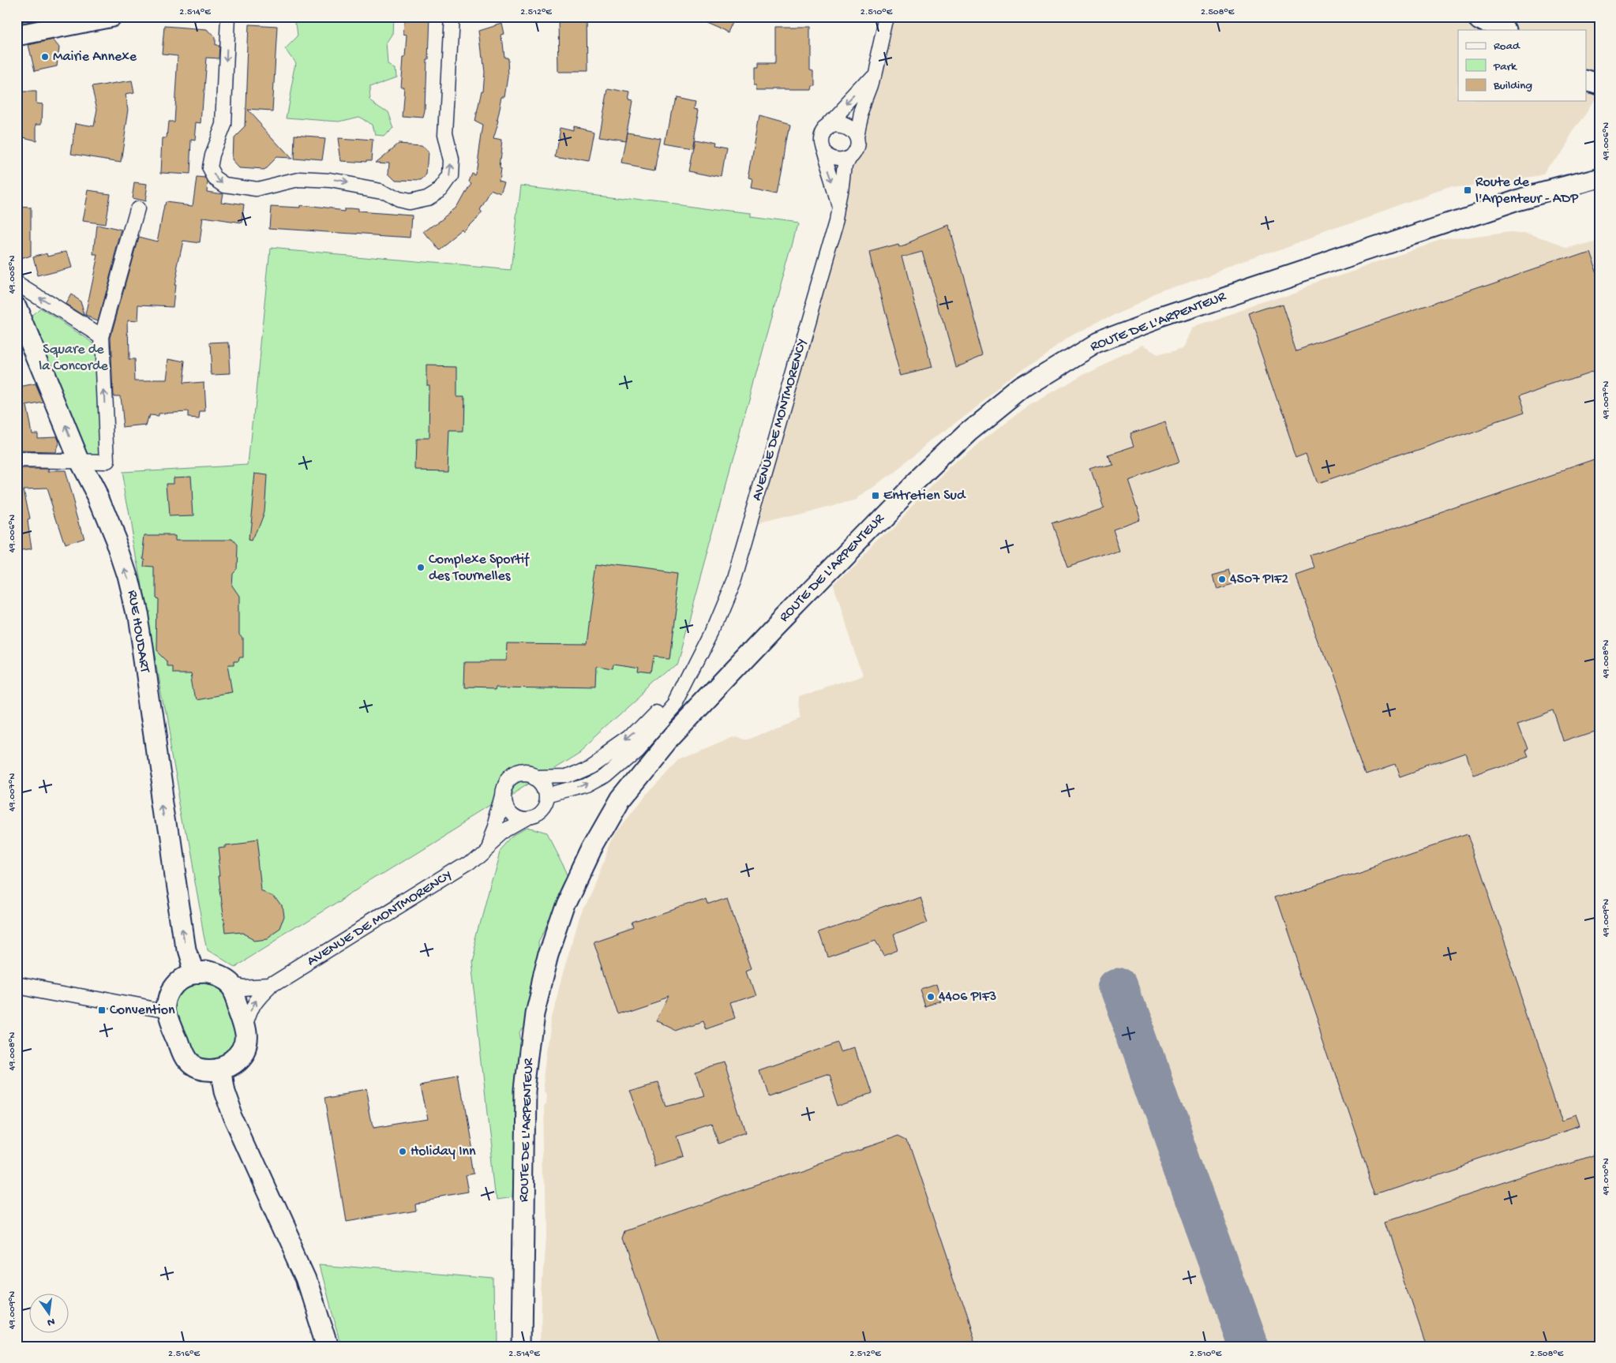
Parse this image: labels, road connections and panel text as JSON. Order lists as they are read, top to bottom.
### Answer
{
  "streets": {
    "main road": ["ROUTE DE L'ARPENTEUR", "RUE HOUDART"],
    "street": ["AVENUE DE MONTMORENCY"]
  },
  "crossings": [
    ["AVENUE DE MONTMORENCY", "RUE HOUDART"]
  ],
  "one_way": ["RUE HOUDART"],
  "parks": ["Square de la Concorde"],
  "places": {
    "other": [
      "Mairie Annexe",
      "Complexe Sportif des Tournelles",
      "4507 PIF2",
      "4406 PIF3",
      "Holiday Inn"
    ],
    "transit": ["Route de l'Arpenteur - ADP", "Entretien Sud", "Convention"]
  },
  "legend": ["Road", "Park", "Building"],
  "north": "bottom",
  "coordinates": [
    "2.514°E",
    "2.512°E",
    "2.510°E",
    "2.508°E",
    "49.006°N",
    "49.005°N",
    "49.007°N",
    "49.008°N",
    "49.009°N",
    "49.010°N",
    "2.516°E"
  ]
}
